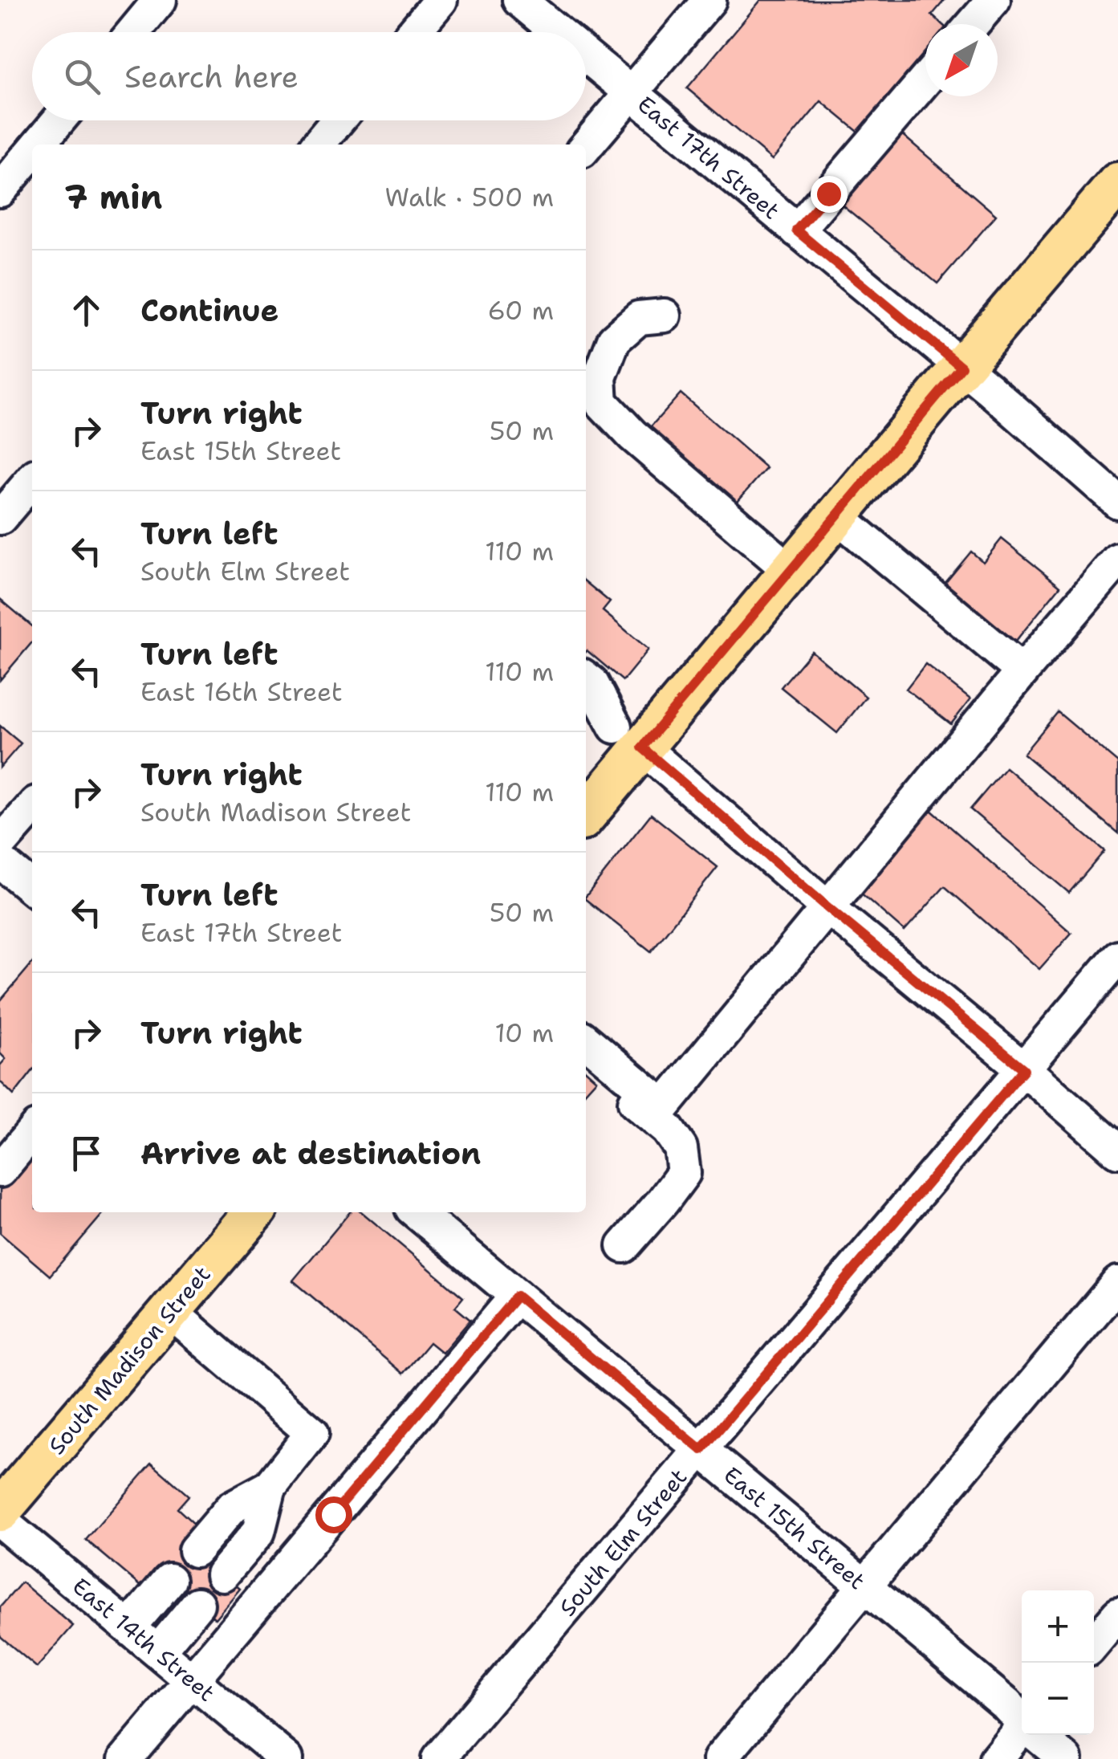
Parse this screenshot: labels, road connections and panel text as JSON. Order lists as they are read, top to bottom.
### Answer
{
  "streets": {
    "main road": ["South Madison Street"],
    "street": [
      "East 17th Street",
      "East 15th Street",
      "South Elm Street",
      "East 14th Street"
    ]
  },
  "crossings": [
    ["East 15th Street", "South Elm Street"]
  ],
  "north": "bottom left",
  "page": {
    "search": "Search here",
    "heading": ["7 min", "Walk · 500 m"],
    "list": [
      ["Continue", "60 m"],
      ["Turn right", "East 15th Street", "50 m"],
      ["Turn left", "South Elm Street", "110 m"],
      ["Turn left", "East 16th Street", "110 m"],
      ["Turn right", "South Madison Street", "110 m"],
      ["Turn left", "East 17th Street", "50 m"],
      ["Turn right", "10 m"],
      "Arrive at destination"
    ],
    "map_buttons": ["+", "−"]
  }
}
